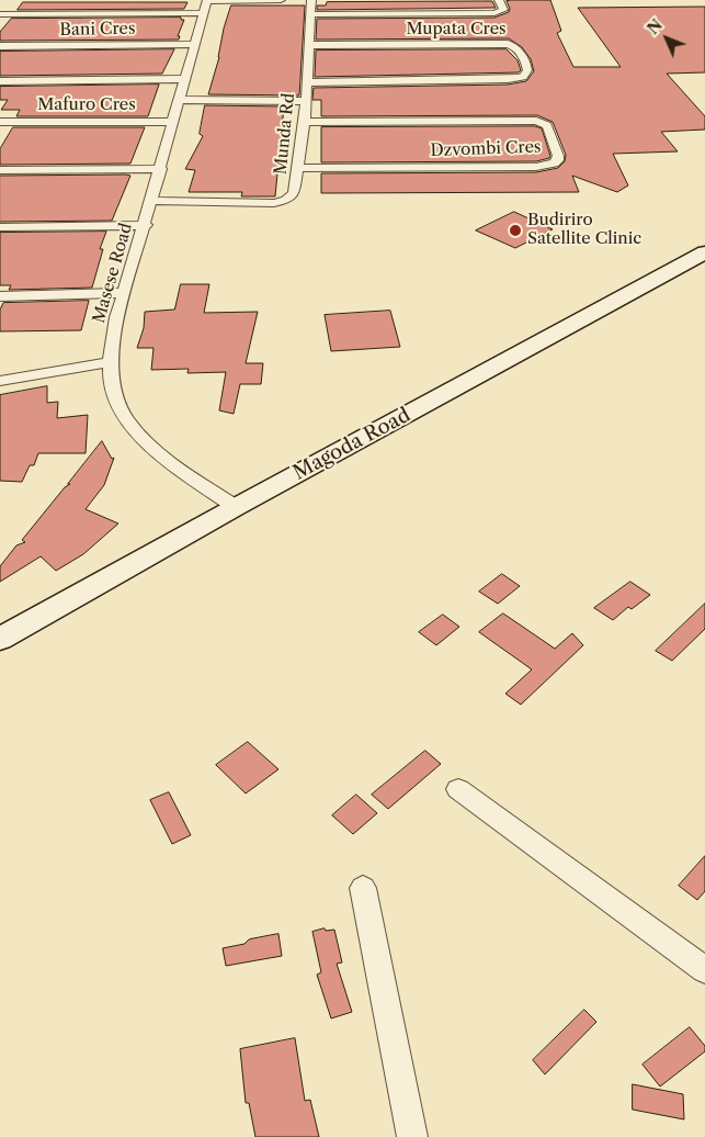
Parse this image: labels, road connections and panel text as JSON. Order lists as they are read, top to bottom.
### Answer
{
  "streets": {
    "street": [
      "Bani Cres",
      "Mupata Cres",
      "Mafuro Cres",
      "Munda Rd",
      "Dzvombi Cres",
      "Masese Road",
      "Magoda Road"
    ]
  },
  "crossings": [
    ["Bani Cres", "Masese Road"],
    ["Mupata Cres", "Munda Rd"],
    ["Mafuro Cres", "Masese Road"],
    ["Munda Rd", "Dzvombi Cres"],
    ["Munda Rd", "Masese Road"],
    ["Masese Road", "Magoda Road"]
  ],
  "places": ["Budiriro Satellite Clinic"],
  "north": "top left"
}
